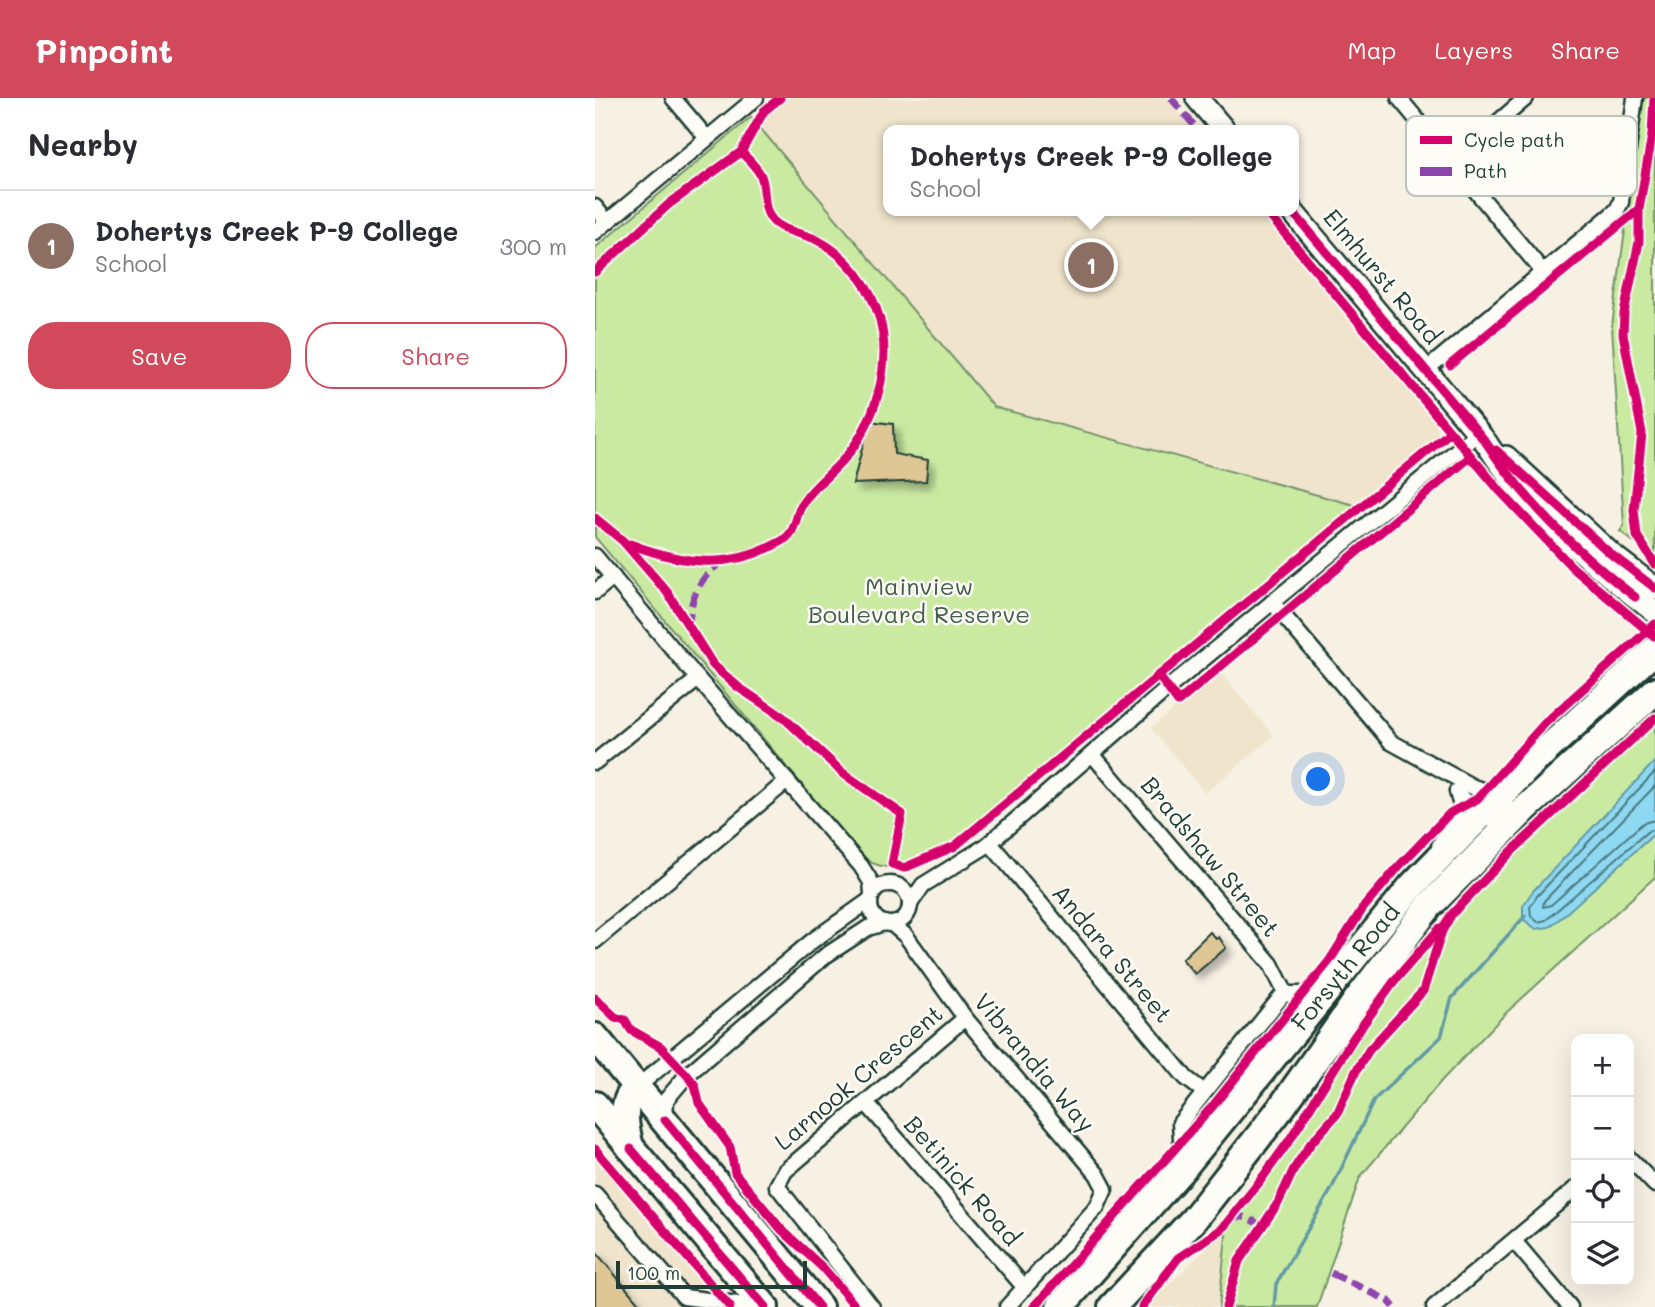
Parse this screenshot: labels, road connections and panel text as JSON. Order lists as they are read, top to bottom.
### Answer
{
  "streets": {
    "highway": ["Forsyth Road"],
    "street": [
      "Elmhurst Road",
      "Bradshaw Street",
      "Andara Street",
      "Vibrandia Way",
      "Larnook Crescent",
      "Betinick Road"
    ]
  },
  "crossings": [
    ["Vibrandia Way", "Larnook Crescent"],
    ["Vibrandia Way", "Betinick Road"],
    ["Larnook Crescent", "Betinick Road"]
  ],
  "parks": ["Mainview Boulevard Reserve"],
  "legend": ["Cycle path", "Path"],
  "scale_bar": "100 m",
  "page": {
    "header": "Pinpoint",
    "nav": ["Map", "Layers", "Share"],
    "heading": "Nearby",
    "popup": ["Dohertys Creek P-9 College", "School"],
    "list": [
      {
        "mark": "1",
        "name": "Dohertys Creek P-9 College",
        "note": "School",
        "value": "300 m"
      }
    ],
    "pins": "1",
    "buttons": ["Save", "Share"],
    "map_buttons": ["+", "−"],
    "scale": "100 m"
  }
}
